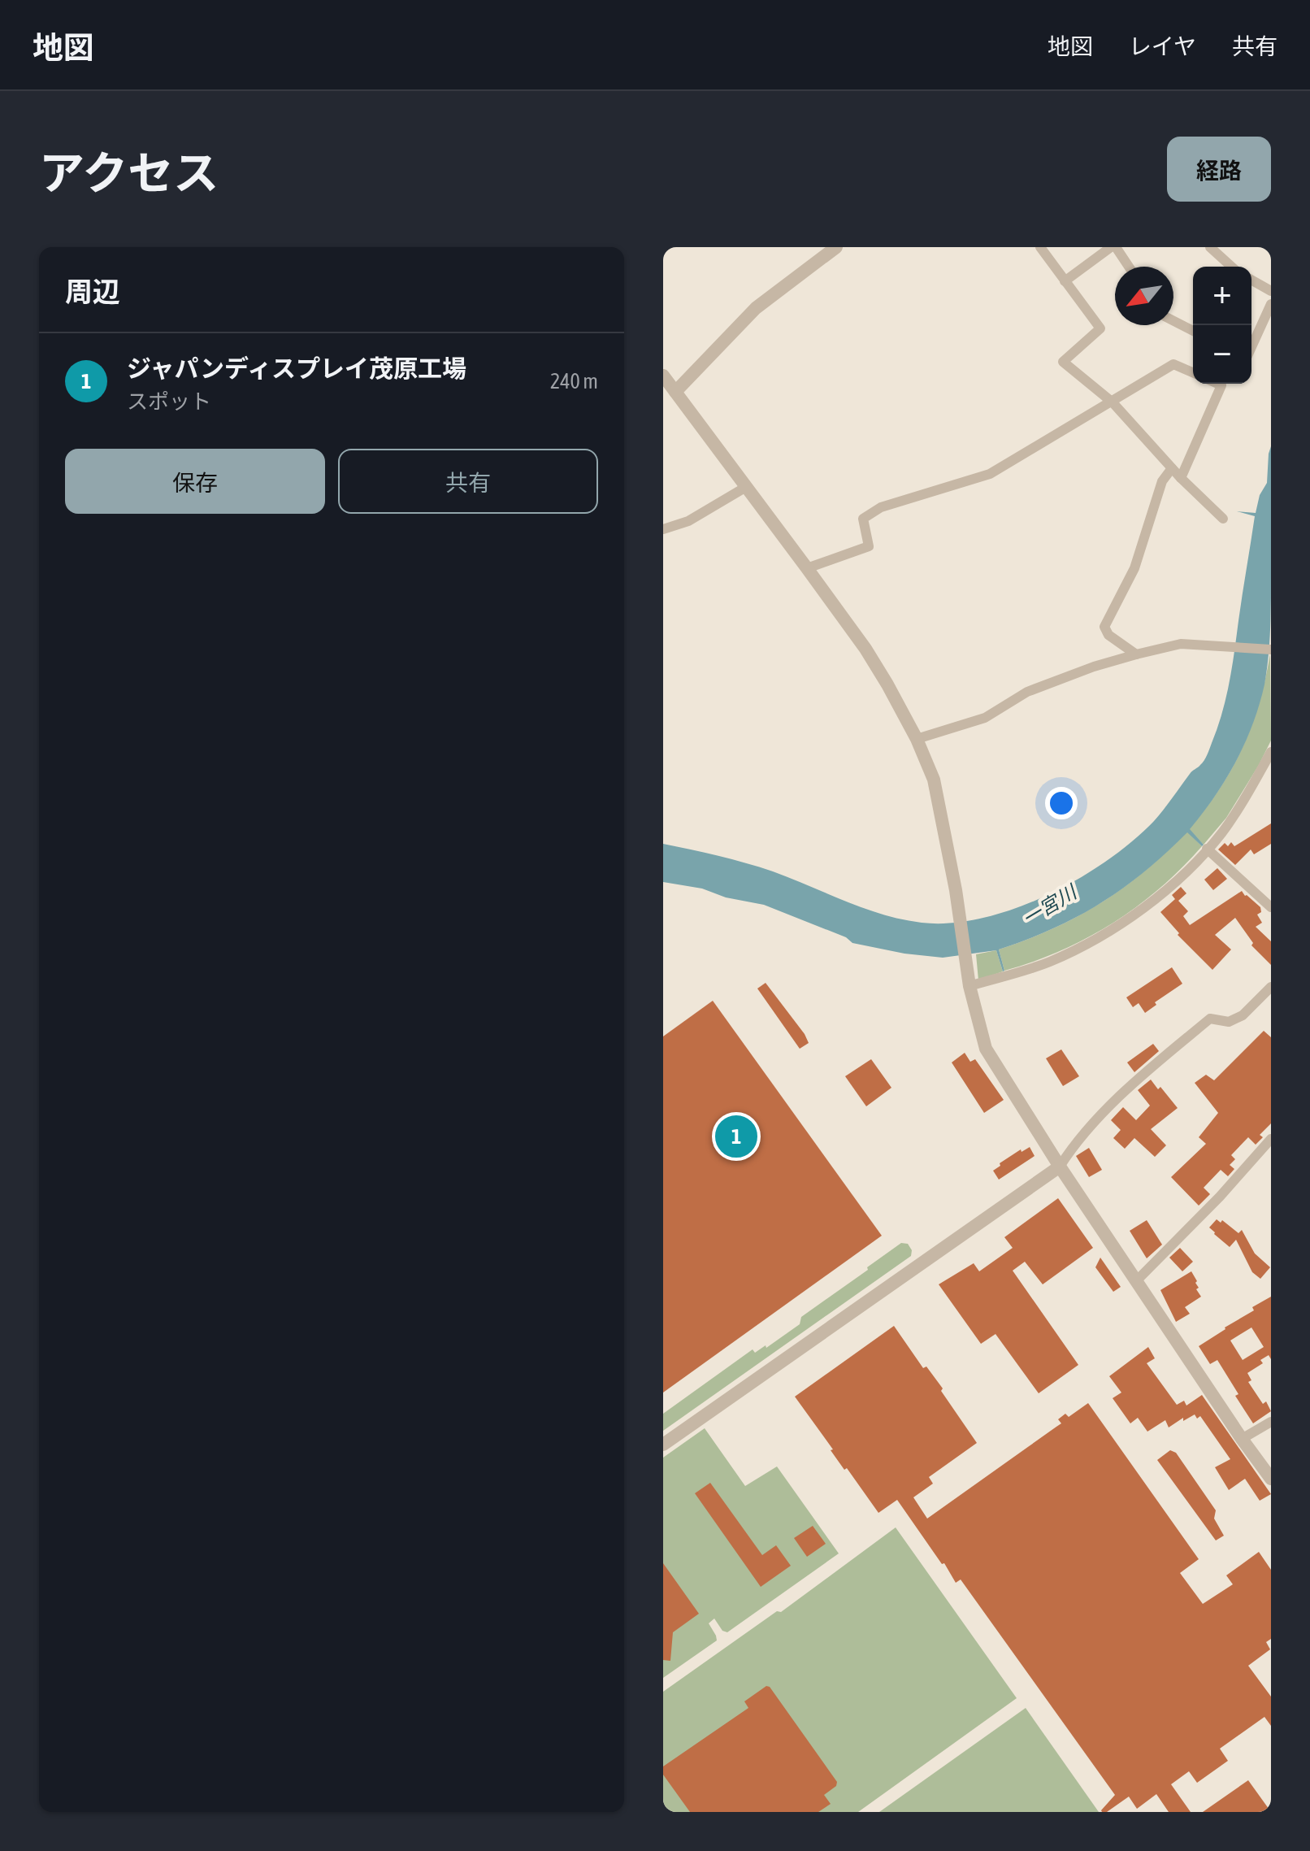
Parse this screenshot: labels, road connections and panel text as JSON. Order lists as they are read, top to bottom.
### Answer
{
  "water": ["一宮川"],
  "north": "bottom left",
  "page": {
    "header": "地図",
    "nav": ["地図", "レイヤ", "共有"],
    "title": "アクセス",
    "buttons": [
      "経路",
      ["保存", "共有"]
    ],
    "heading": "周辺",
    "map_buttons": ["+", "−"],
    "list": [
      {
        "mark": "1",
        "name": "ジャパンディスプレイ茂原工場",
        "note": "スポット",
        "value": "240 m"
      }
    ],
    "pins": "1"
  }
}
